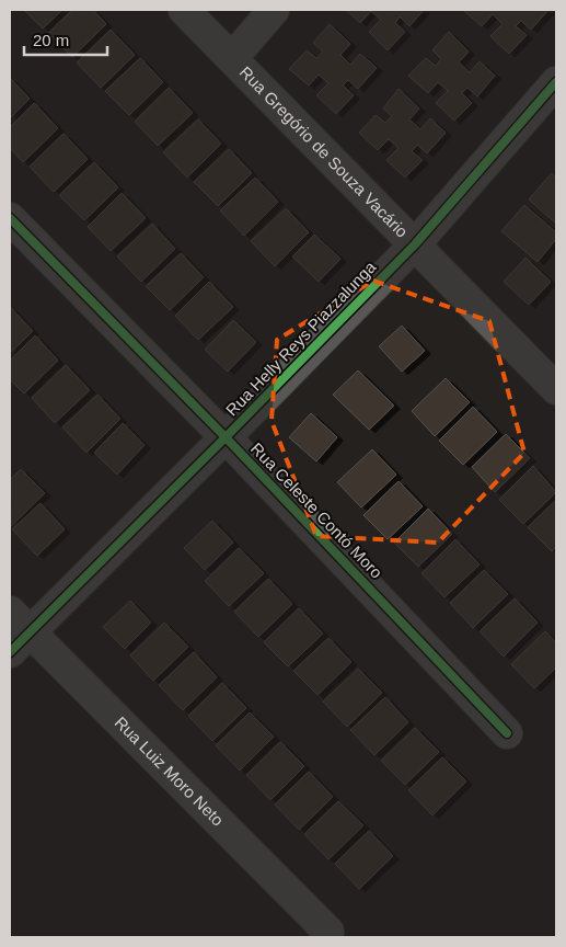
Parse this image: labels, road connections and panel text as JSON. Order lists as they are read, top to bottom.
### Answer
{
  "streets": {
    "street": [
      "Rua Gregório de Souza Vacário",
      "Rua Helly Reys Piazzalunga",
      "Rua Celeste Contó Moro",
      "Rua Luiz Moro Neto"
    ]
  },
  "crossings": [
    ["Rua Gregório de Souza Vacário", "Rua Helly Reys Piazzalunga"],
    ["Rua Helly Reys Piazzalunga", "Rua Celeste Contó Moro"],
    ["Rua Helly Reys Piazzalunga", "Rua Luiz Moro Neto"]
  ],
  "scale_bar": "20 m"
}
